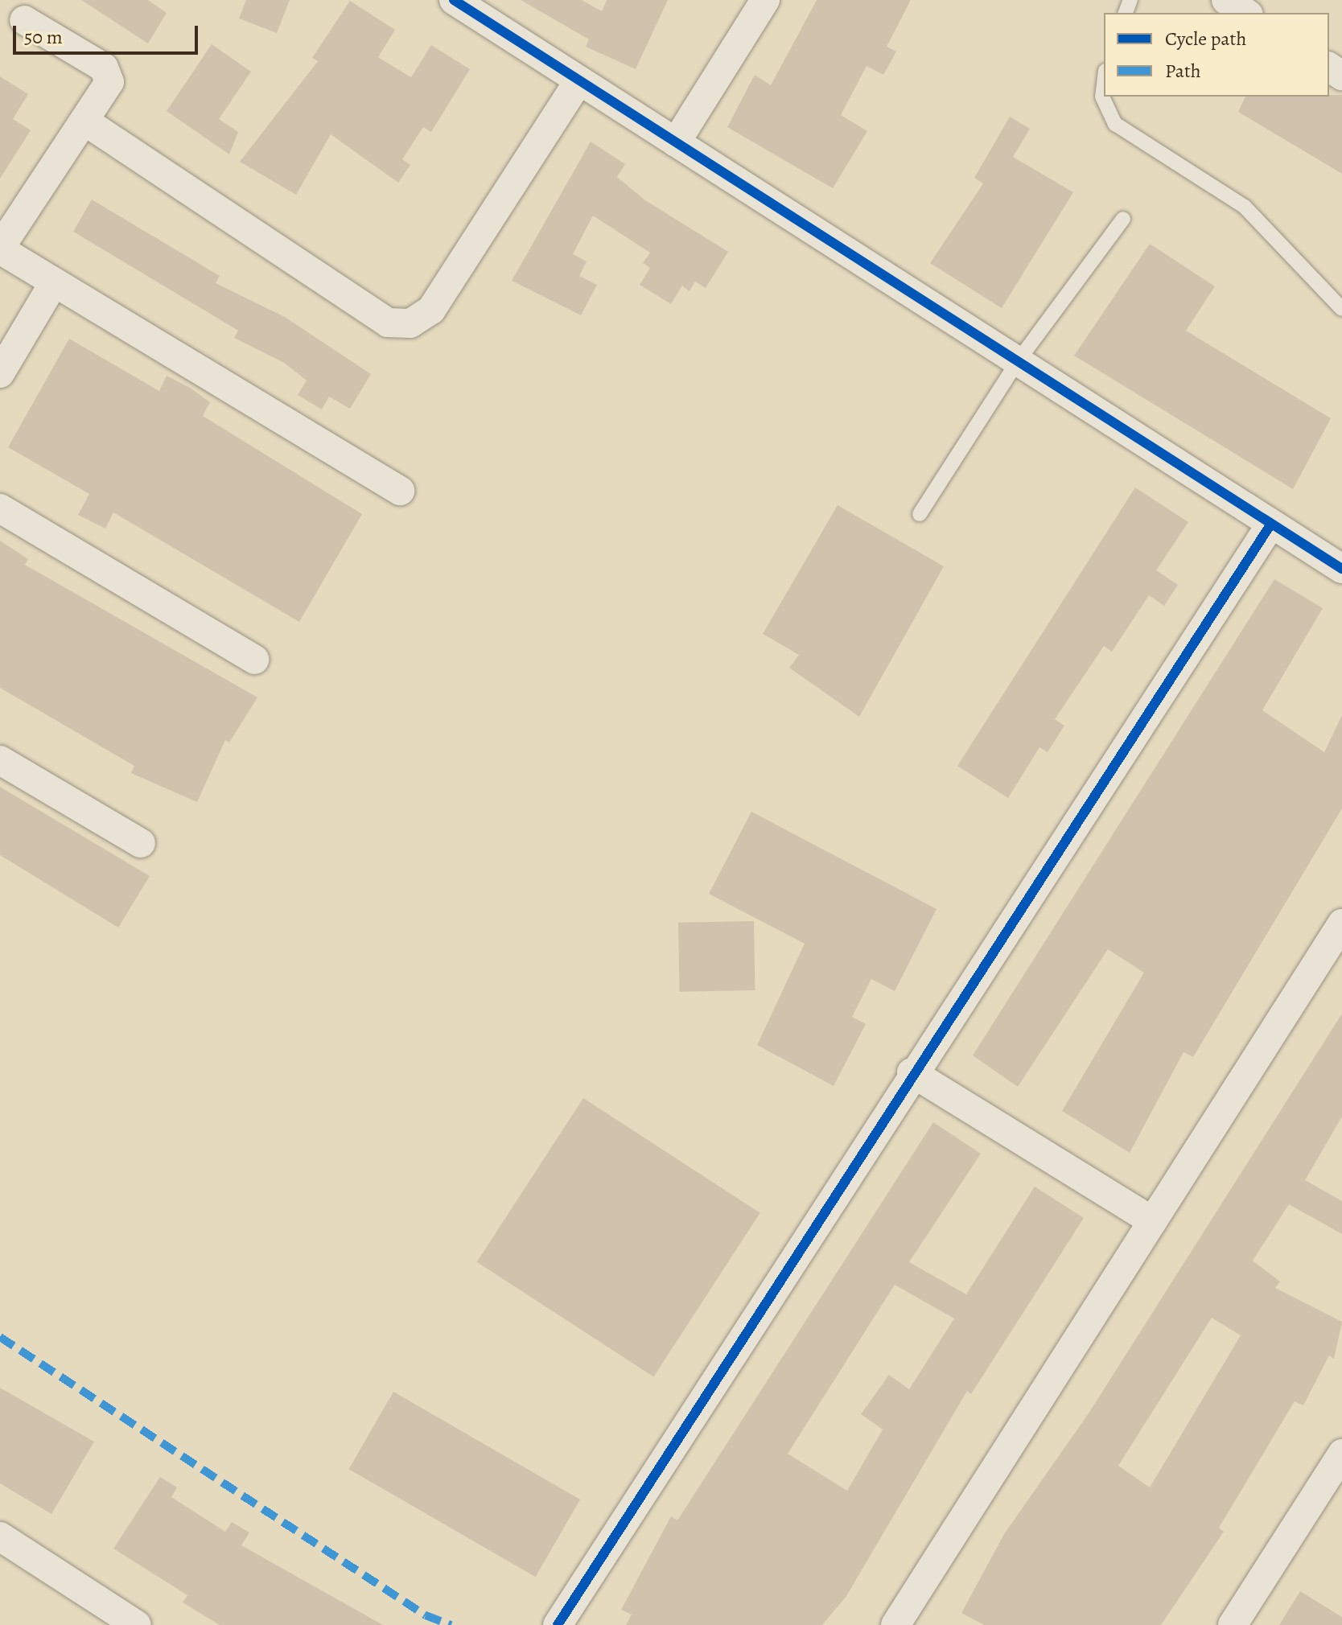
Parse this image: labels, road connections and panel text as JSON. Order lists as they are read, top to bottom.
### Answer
{
  "legend": ["Cycle path", "Path"],
  "scale_bar": "50 m"
}
